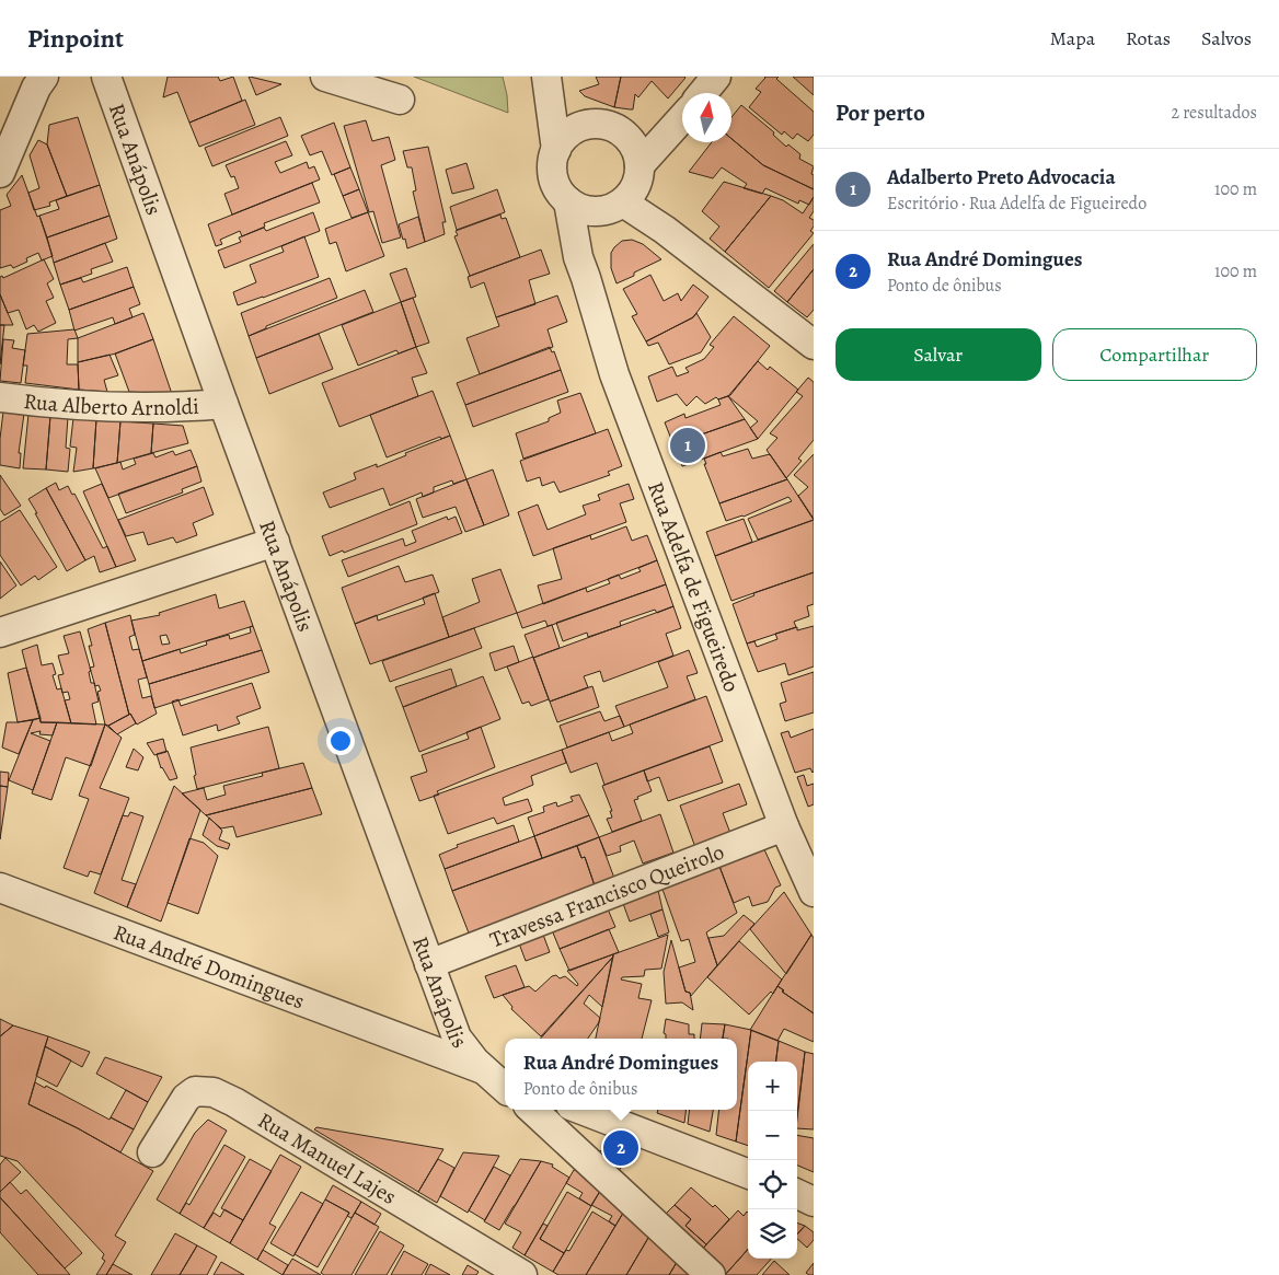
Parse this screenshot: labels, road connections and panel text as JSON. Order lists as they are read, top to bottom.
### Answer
{
  "streets": {
    "street": [
      "Rua Anápolis",
      "Rua Alberto Arnoldi",
      "Rua Adelfa de Figueiredo",
      "Travessa Francisco Queirolo",
      "Rua André Domingues",
      "Rua Manuel Lajes"
    ]
  },
  "crossings": [
    ["Rua Anápolis", "Rua Alberto Arnoldi"],
    ["Rua Anápolis", "Travessa Francisco Queirolo"],
    ["Rua Anápolis", "Rua André Domingues"],
    ["Rua Adelfa de Figueiredo", "Travessa Francisco Queirolo"]
  ],
  "north": "top",
  "page": {
    "header": "Pinpoint",
    "nav": ["Mapa", "Rotas", "Salvos"],
    "heading": ["Por perto", "2 resultados"],
    "list": [
      {
        "mark": "1",
        "name": "Adalberto Preto Advocacia",
        "note": "Escritório · Rua Adelfa de Figueiredo",
        "value": "100 m"
      },
      {
        "mark": "2",
        "name": "Rua André Domingues",
        "note": "Ponto de ônibus",
        "value": "100 m"
      }
    ],
    "buttons": ["Salvar", "Compartilhar"],
    "pins": ["1", "2"],
    "popup": ["Rua André Domingues", "Ponto de ônibus"],
    "map_buttons": ["+", "−"]
  }
}
